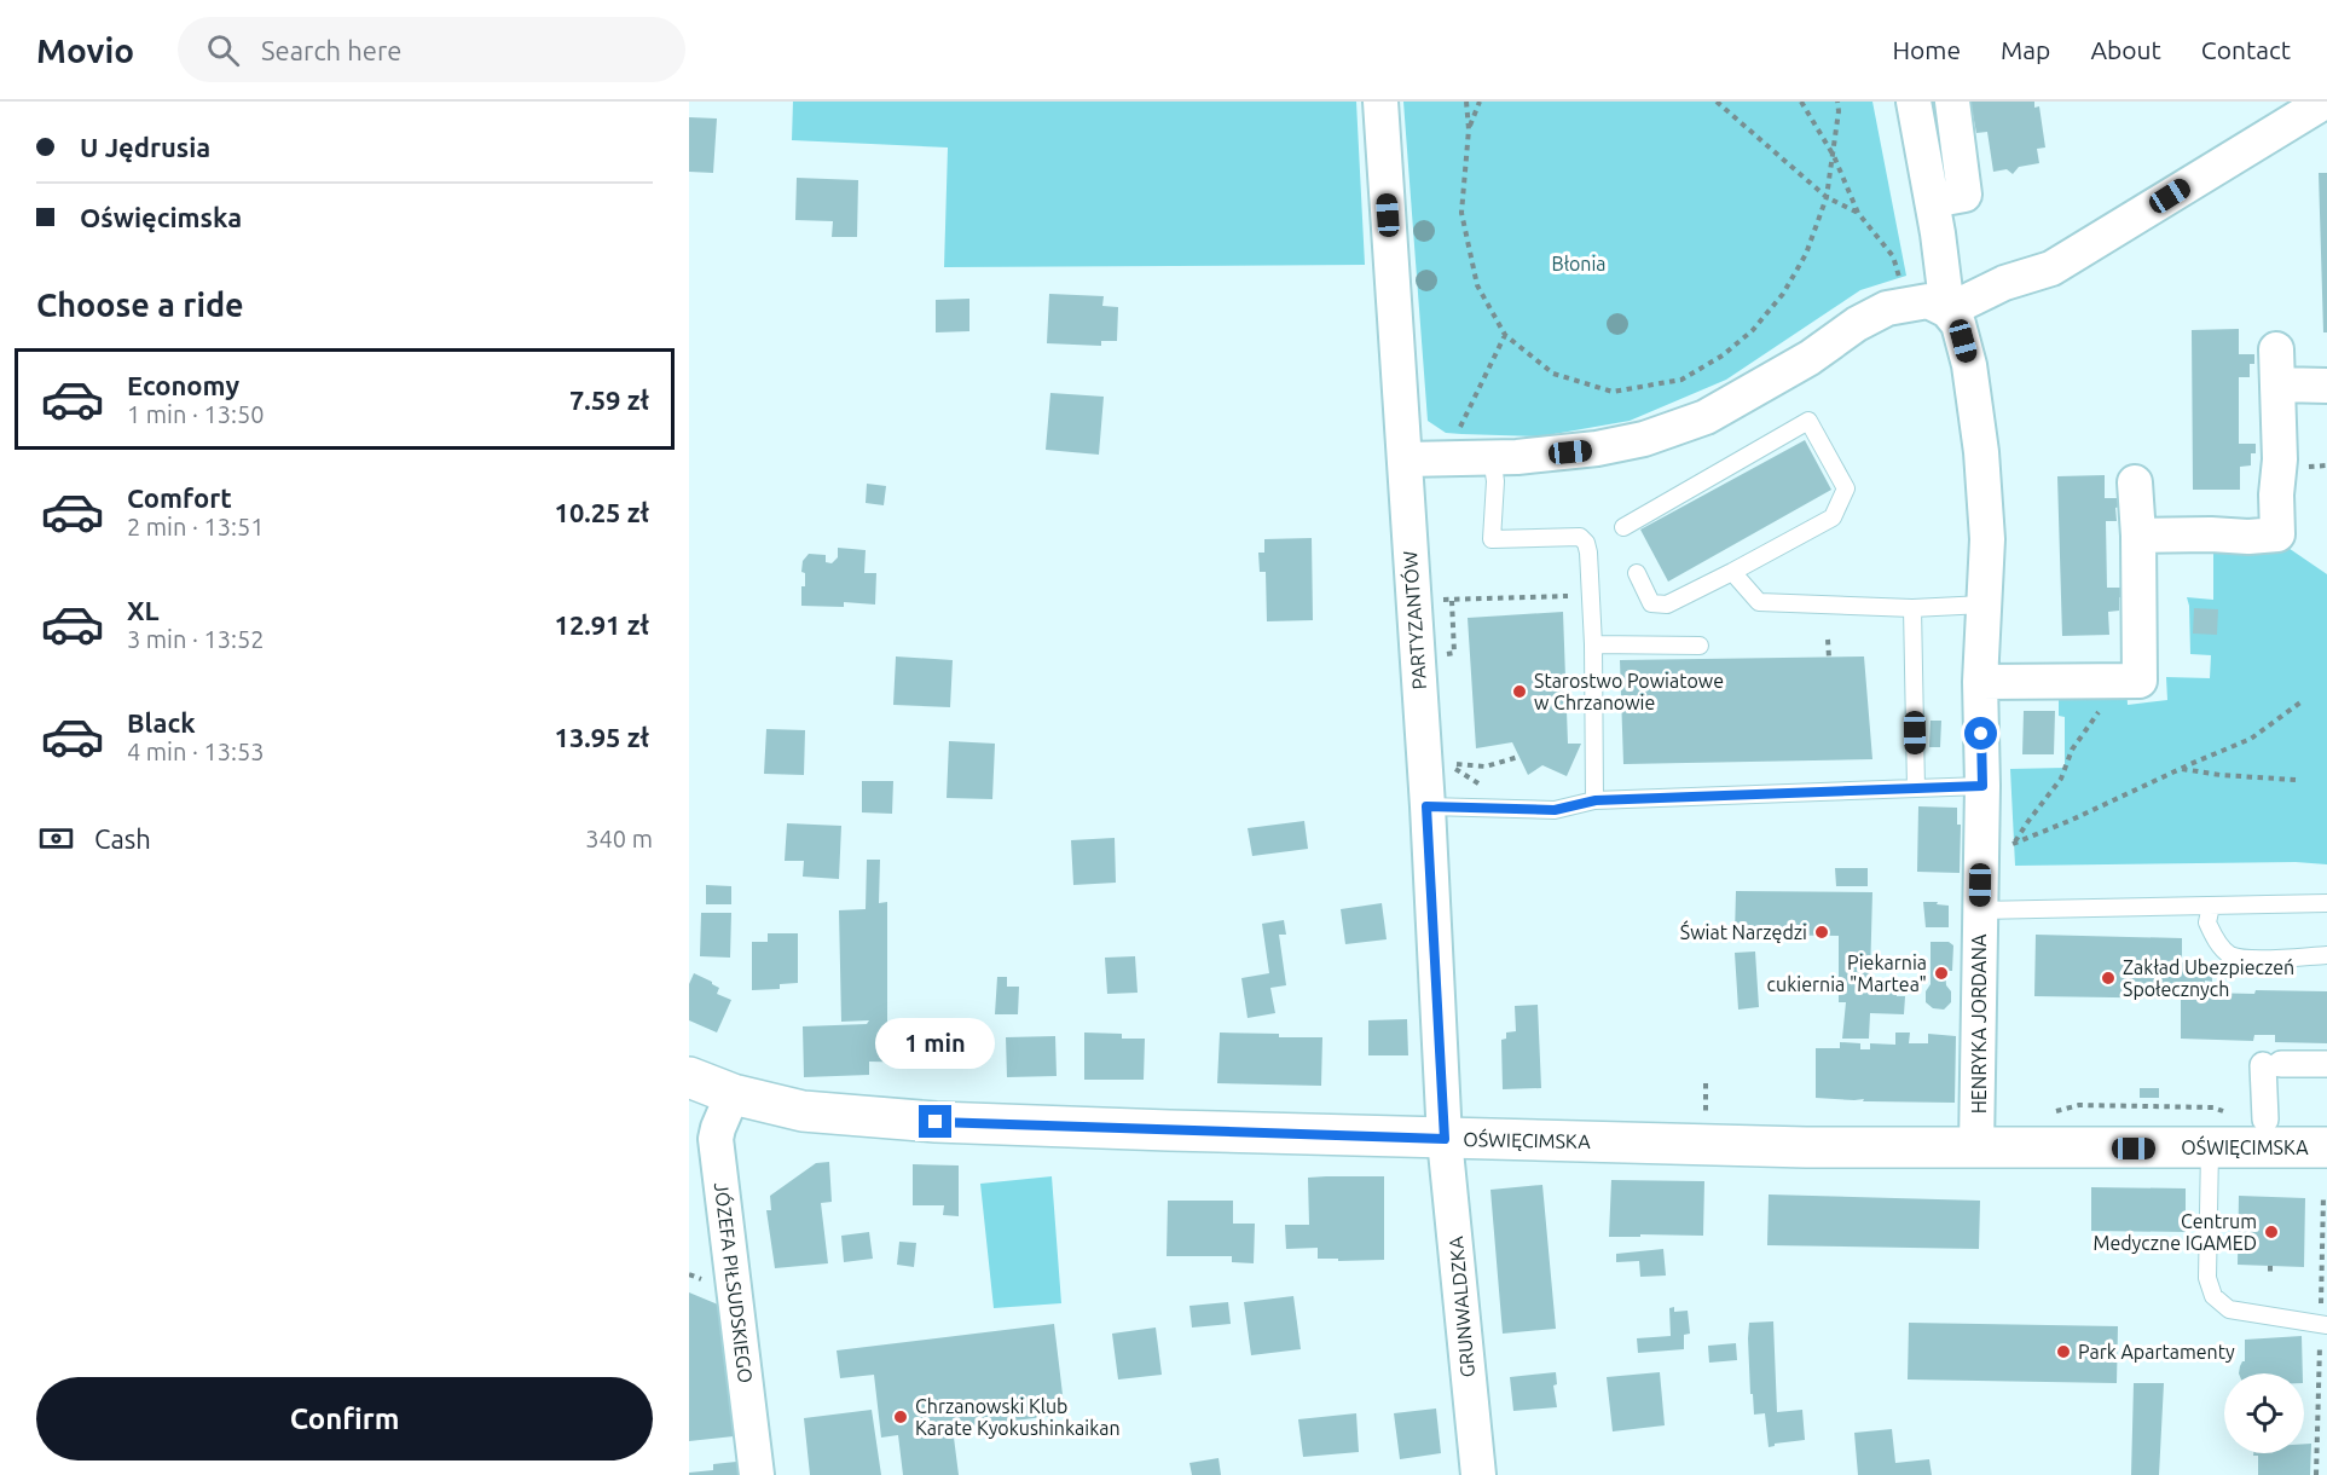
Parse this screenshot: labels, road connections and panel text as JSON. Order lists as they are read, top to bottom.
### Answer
{
  "streets": {
    "street": [
      "PARTYZANTÓW",
      "HENRYKA JORDANA",
      "OŚWIĘCIMSKA",
      "JÓZEFA PIŁSUDSKIEGO",
      "GRUNWALDZKA"
    ]
  },
  "crossings": [
    ["PARTYZANTÓW", "OŚWIĘCIMSKA"],
    ["PARTYZANTÓW", "GRUNWALDZKA"],
    ["HENRYKA JORDANA", "OŚWIĘCIMSKA"],
    ["OŚWIĘCIMSKA", "JÓZEFA PIŁSUDSKIEGO"],
    ["OŚWIĘCIMSKA", "GRUNWALDZKA"]
  ],
  "parks": ["Błonia"],
  "places": [
    "Starostwo Powiatowe w Chrzanowie",
    "Świat Narzędzi",
    "Piekarnia cukiernia \"Martea\"",
    "Zakład Ubezpieczeń Społecznych",
    "Centrum Medyczne IGAMED",
    "Park Apartamenty",
    "Chrzanowski Klub Karate Kyokushinkaikan"
  ],
  "page": {
    "header": "Movio",
    "search": "Search here",
    "nav": [
      "Home",
      "Map",
      "About",
      "Contact"
    ],
    "banner": ["U Jędrusia", "Oświęcimska"],
    "heading": "Choose a ride",
    "list": [
      {
        "name": "Economy",
        "note": "1 min · 13:50",
        "value": "7.59 zł"
      },
      {
        "name": "Comfort",
        "note": "2 min · 13:51",
        "value": "10.25 zł"
      },
      {
        "name": "XL",
        "note": "3 min · 13:52",
        "value": "12.91 zł"
      },
      {
        "name": "Black",
        "note": "4 min · 13:53",
        "value": "13.95 zł"
      }
    ],
    "pay": ["Cash", "340 m"],
    "bubble": "1 min",
    "buttons": "Confirm"
  }
}
